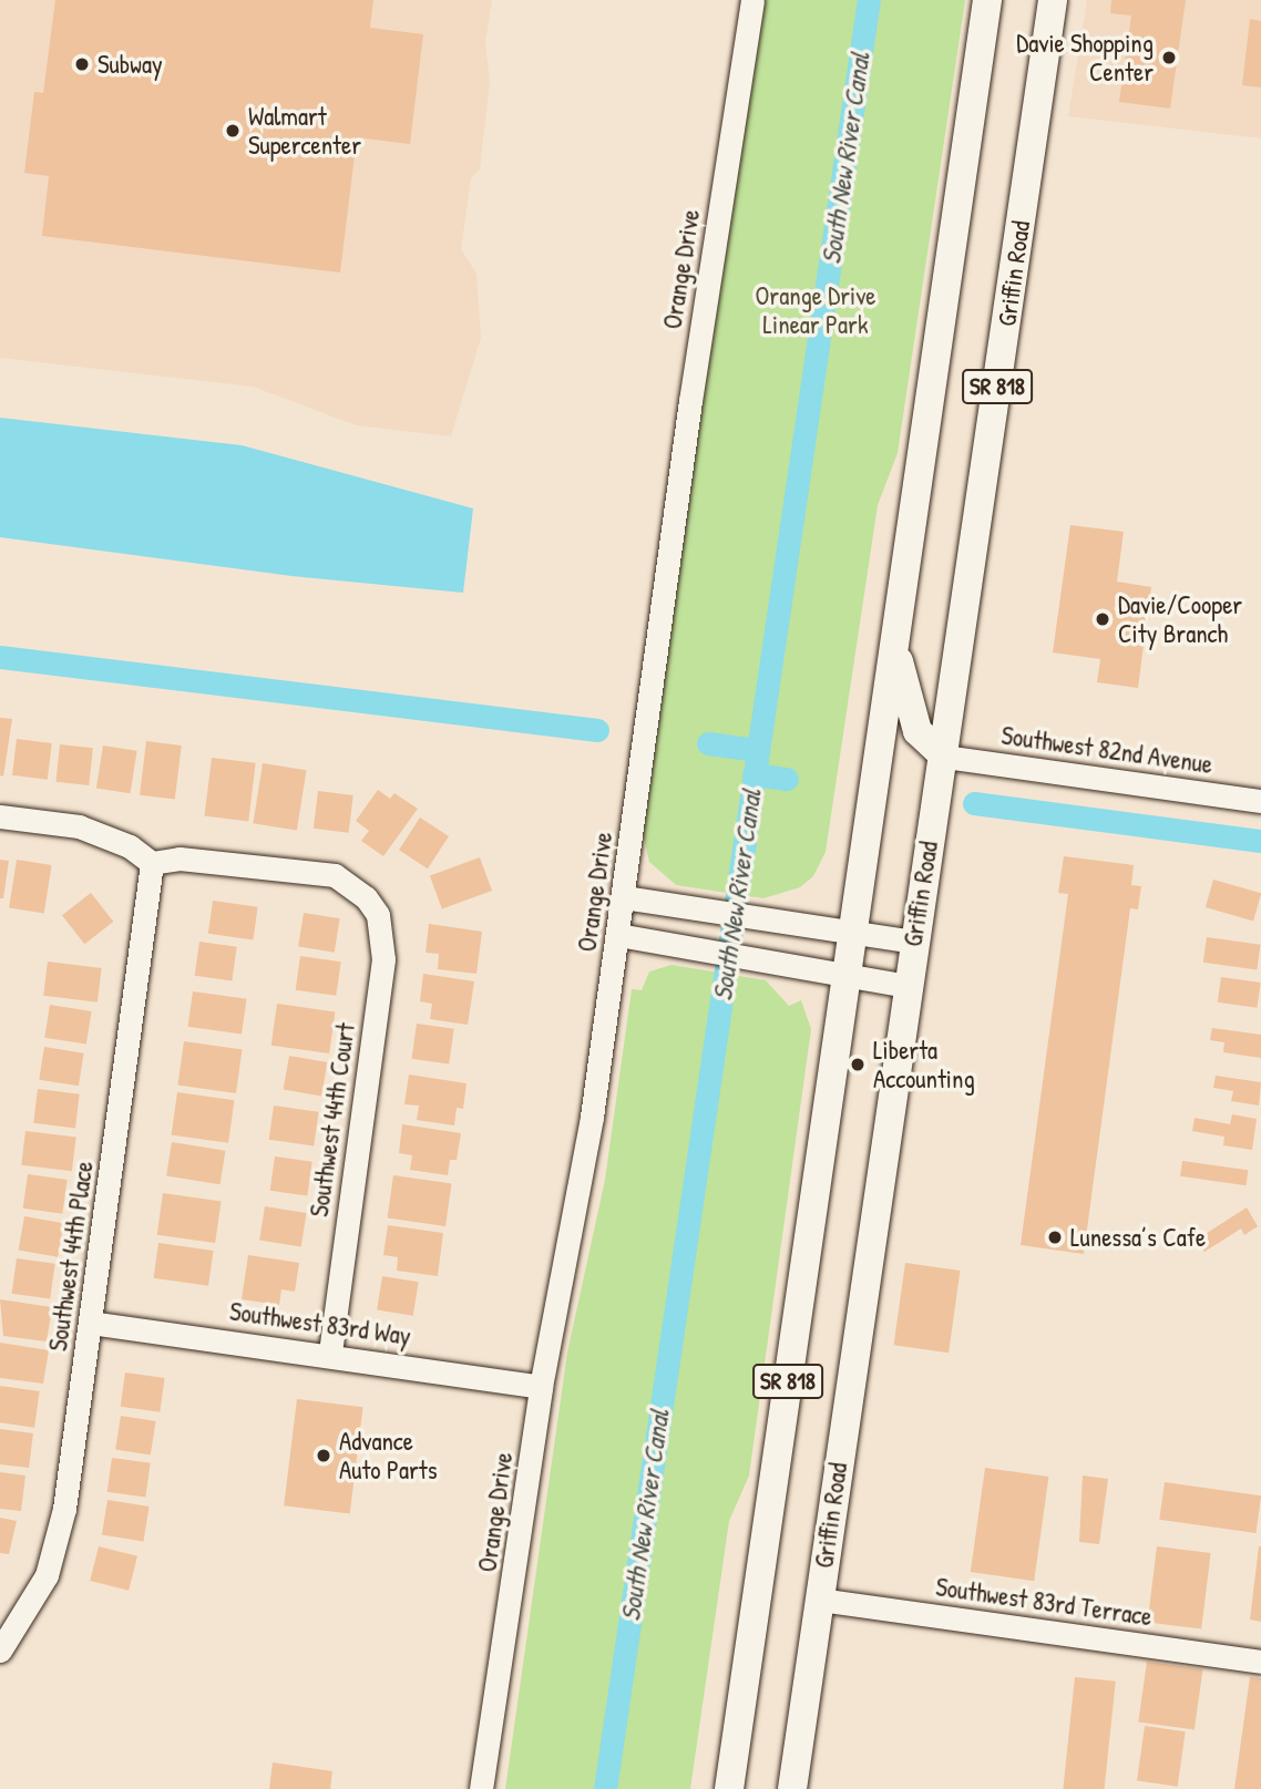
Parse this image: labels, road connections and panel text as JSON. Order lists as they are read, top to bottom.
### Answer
{
  "streets": {
    "main road": ["Griffin Road", "SR 818"],
    "street": [
      "Orange Drive",
      "Southwest 82nd Avenue",
      "Southwest 44th Court",
      "Southwest 44th Place",
      "Southwest 83rd Way",
      "Southwest 83rd Terrace"
    ]
  },
  "crossings": [
    ["Orange Drive", "Southwest 83rd Way"],
    ["Griffin Road", "Southwest 82nd Avenue"],
    ["Griffin Road", "Southwest 83rd Terrace"],
    ["Southwest 44th Court", "Southwest 44th Place"],
    ["Southwest 44th Court", "Southwest 83rd Way"],
    ["Southwest 44th Place", "Southwest 83rd Way"]
  ],
  "water": ["South New River Canal"],
  "parks": ["Orange Drive Linear Park"],
  "places": [
    "Davie Shopping Center",
    "Subway",
    "Walmart Supercenter",
    "Davie/Cooper City Branch",
    "Liberta Accounting",
    "Lunessa’s Cafe",
    "Advance Auto Parts"
  ]
}
